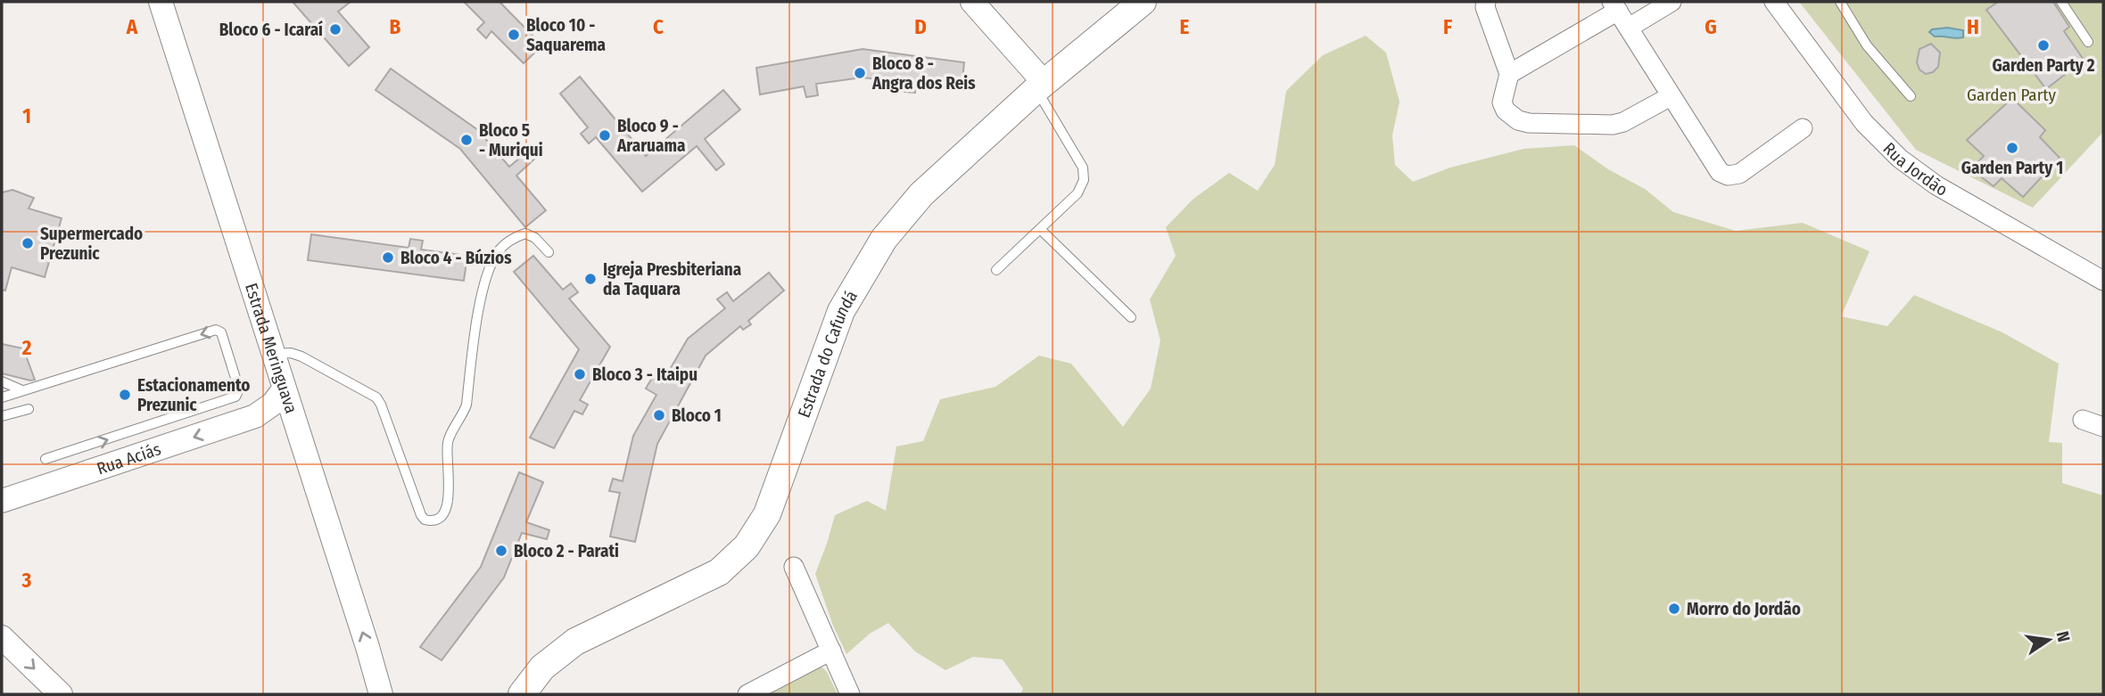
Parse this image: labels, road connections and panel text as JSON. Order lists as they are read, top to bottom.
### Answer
{
  "streets": {
    "main road": ["Estrada do Cafundá"],
    "street": ["Rua Jordão", "Estrada Meringuava", "Rua Aciás"]
  },
  "crossings": [
    ["Estrada Meringuava", "Rua Aciás"]
  ],
  "one_way": ["Estrada Meringuava", "Rua Aciás"],
  "parks": ["Garden Party"],
  "places": [
    "Bloco 6 - Icaraí",
    "Bloco 10 - Saquarema",
    "Garden Party 2",
    "Bloco 8 - Angra dos Reis",
    "Bloco 9 - Araruama",
    "Bloco 5 - Muriqui",
    "Garden Party 1",
    "Supermercado Prezunic",
    "Bloco 4 - Búzios",
    "Igreja Presbiteriana da Taquara",
    "Bloco 3 - Itaipu",
    "Estacionamento Prezunic",
    "Bloco 1",
    "Bloco 2 - Parati",
    "Morro do Jordão"
  ],
  "north": "right",
  "grid": {
    "columns": [
      "A",
      "B",
      "C",
      "D",
      "E",
      "F",
      "G",
      "H"
    ],
    "rows": ["1", "2", "3"]
  }
}
